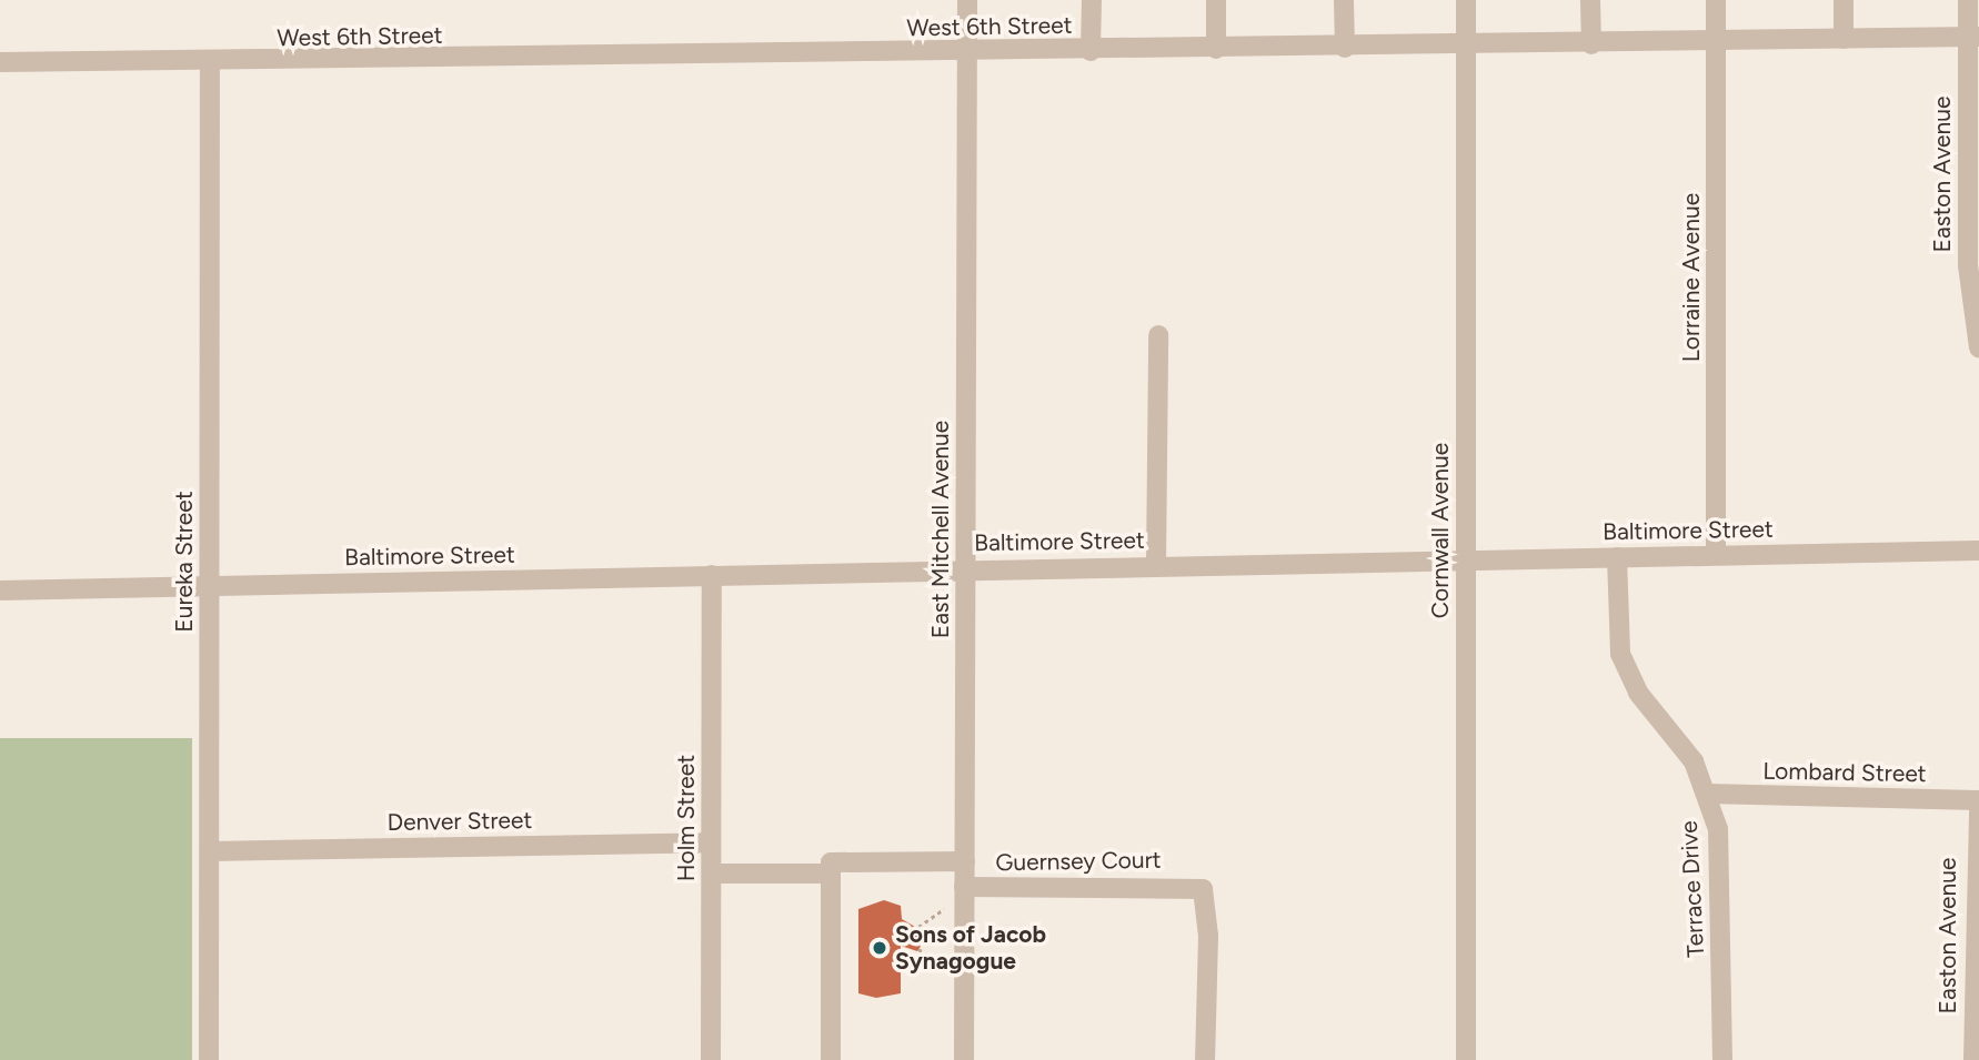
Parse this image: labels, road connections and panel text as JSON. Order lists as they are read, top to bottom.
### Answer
{
  "streets": {
    "street": [
      "West 6th Street",
      "Easton Avenue",
      "Lorraine Avenue",
      "East Mitchell Avenue",
      "Cornwall Avenue",
      "Baltimore Street",
      "Eureka Street",
      "Lombard Street",
      "Holm Street",
      "Denver Street",
      "Guernsey Court",
      "Terrace Drive"
    ]
  },
  "crossings": [
    ["West 6th Street", "Easton Avenue"],
    ["West 6th Street", "Lorraine Avenue"],
    ["West 6th Street", "East Mitchell Avenue"],
    ["West 6th Street", "Cornwall Avenue"],
    ["West 6th Street", "Eureka Street"],
    ["Lorraine Avenue", "Baltimore Street"],
    ["East Mitchell Avenue", "Baltimore Street"],
    ["East Mitchell Avenue", "Guernsey Court"],
    ["Cornwall Avenue", "Baltimore Street"],
    ["Baltimore Street", "Eureka Street"],
    ["Baltimore Street", "Holm Street"],
    ["Baltimore Street", "Terrace Drive"],
    ["Eureka Street", "Denver Street"],
    ["Lombard Street", "Terrace Drive"],
    ["Holm Street", "Denver Street"]
  ],
  "places": ["Sons of Jacob Synagogue"]
}
